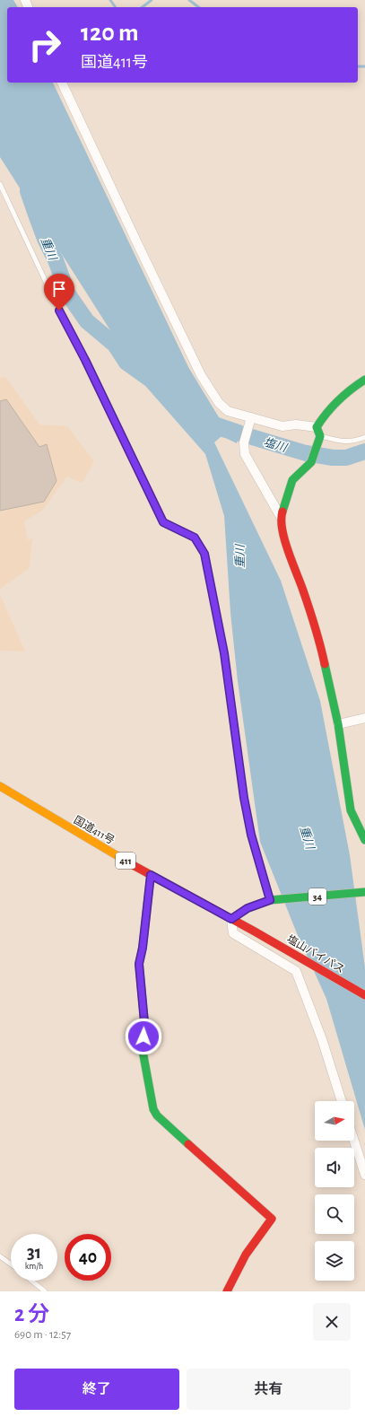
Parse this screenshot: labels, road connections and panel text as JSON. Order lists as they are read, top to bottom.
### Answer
{
  "streets": {
    "main road": [
      "国道411号",
      "411",
      "34",
      "塩山バイパス"
    ]
  },
  "crossings": [
    ["国道411号", "34"],
    ["国道411号", "塩山バイパス"]
  ],
  "water": ["重川", "塩川"],
  "north": "right",
  "page": {
    "turn": ["120 m", "国道411号"],
    "speed": "31 km/h",
    "limit": "40",
    "heading": ["2 分", "690 m · 12:57"],
    "buttons": ["終了", "共有"]
  }
}
